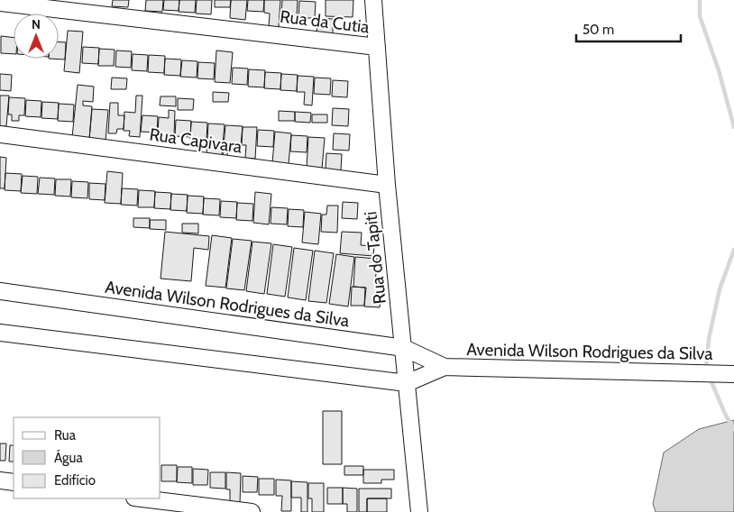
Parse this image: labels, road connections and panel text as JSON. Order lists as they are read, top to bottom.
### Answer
{
  "streets": {
    "street": [
      "Rua da Cutia",
      "Rua Capivara",
      "Rua do Tapiti",
      "Avenida Wilson Rodrigues da Silva"
    ]
  },
  "crossings": [
    ["Rua da Cutia", "Rua do Tapiti"],
    ["Rua Capivara", "Rua do Tapiti"],
    ["Rua do Tapiti", "Avenida Wilson Rodrigues da Silva"]
  ],
  "legend": ["Rua", "Água", "Edifício"],
  "scale_bar": "50 m",
  "north": "top"
}
